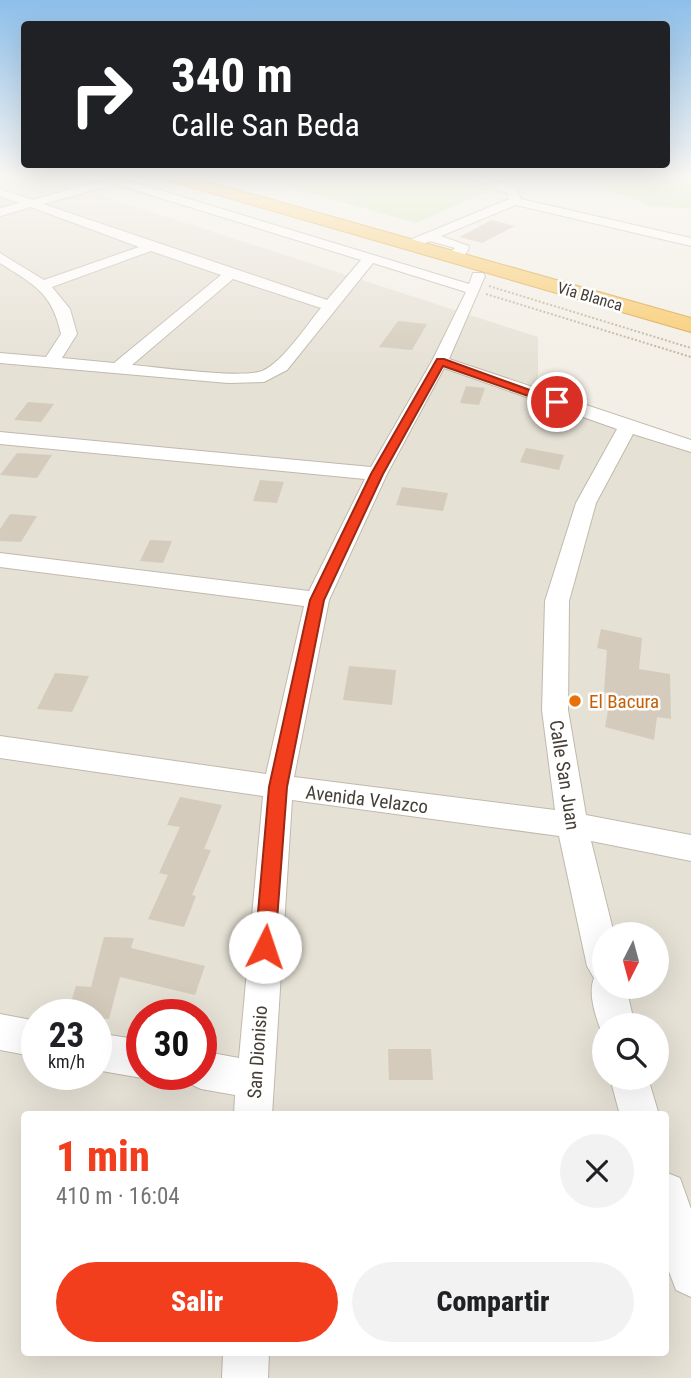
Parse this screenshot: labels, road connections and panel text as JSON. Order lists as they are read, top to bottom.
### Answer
{
  "streets": {
    "highway": ["Vía Blanca"],
    "street": ["Calle San Juan", "Avenida Velazco", "San Dionisio"]
  },
  "crossings": [
    ["Calle San Juan", "Avenida Velazco"],
    ["Avenida Velazco", "San Dionisio"]
  ],
  "places": ["El Bacura"],
  "north": "bottom",
  "page": {
    "turn": ["340 m", "Calle San Beda"],
    "speed": "23 km/h",
    "limit": "30",
    "heading": ["1 min", "410 m · 16:04"],
    "buttons": ["Salir", "Compartir"]
  }
}
